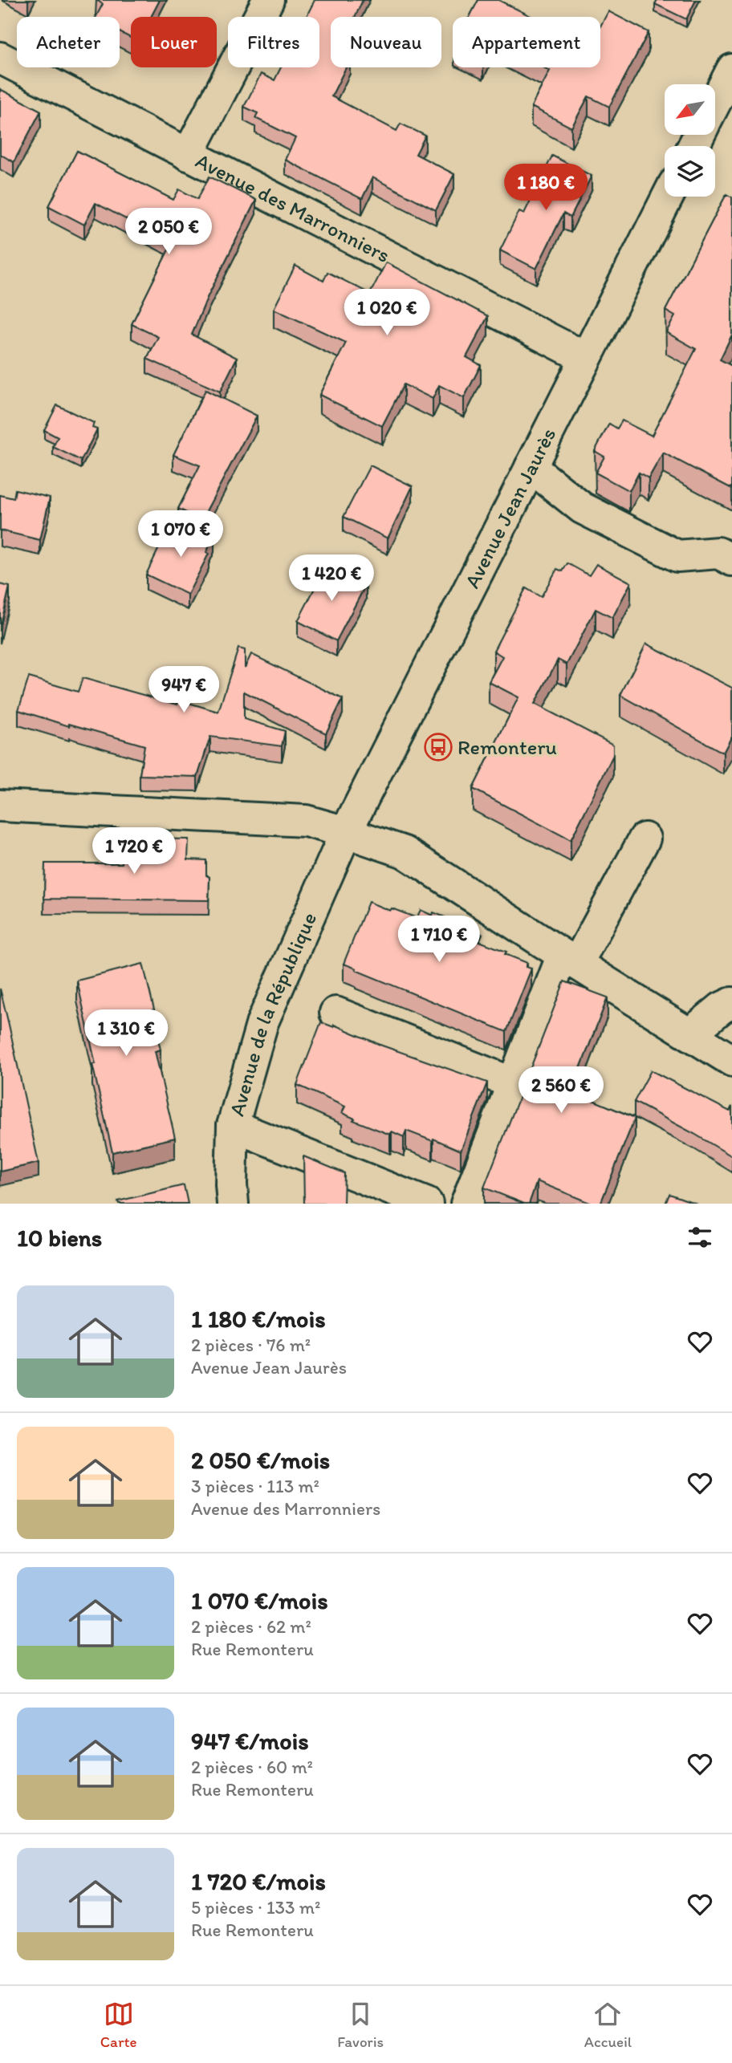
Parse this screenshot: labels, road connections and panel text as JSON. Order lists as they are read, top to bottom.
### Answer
{
  "streets": {
    "street": ["Avenue des Marronniers", "Avenue Jean Jaurès", "Avenue de la République"]
  },
  "crossings": [
    ["Avenue des Marronniers", "Avenue Jean Jaurès"],
    ["Avenue Jean Jaurès", "Avenue de la République"]
  ],
  "places": {
    "bus stop": ["Remonteru"]
  },
  "north": "bottom left",
  "page": {
    "chip": [
      "Acheter",
      "Louer",
      "Filtres",
      "Nouveau",
      "Appartement"
    ],
    "price": [
      "1 180 €",
      "2 050 €",
      "1 020 €",
      "1 070 €",
      "1 420 €",
      "947 €",
      "1 720 €",
      "1 710 €",
      "1 310 €",
      "2 560 €"
    ],
    "heading": "10 biens",
    "list": [
      {
        "name": "1 180 €/mois",
        "note": "2 pièces · 76 m² · Avenue Jean Jaurès"
      },
      {
        "name": "2 050 €/mois",
        "note": "3 pièces · 113 m² · Avenue des Marronniers"
      },
      {
        "name": "1 070 €/mois",
        "note": "2 pièces · 62 m² · Rue Remonteru"
      },
      {
        "name": "947 €/mois",
        "note": "2 pièces · 60 m² · Rue Remonteru"
      },
      {
        "name": "1 720 €/mois",
        "note": "5 pièces · 133 m² · Rue Remonteru"
      }
    ],
    "tabs": ["Carte", "Favoris", "Accueil"]
  }
}
